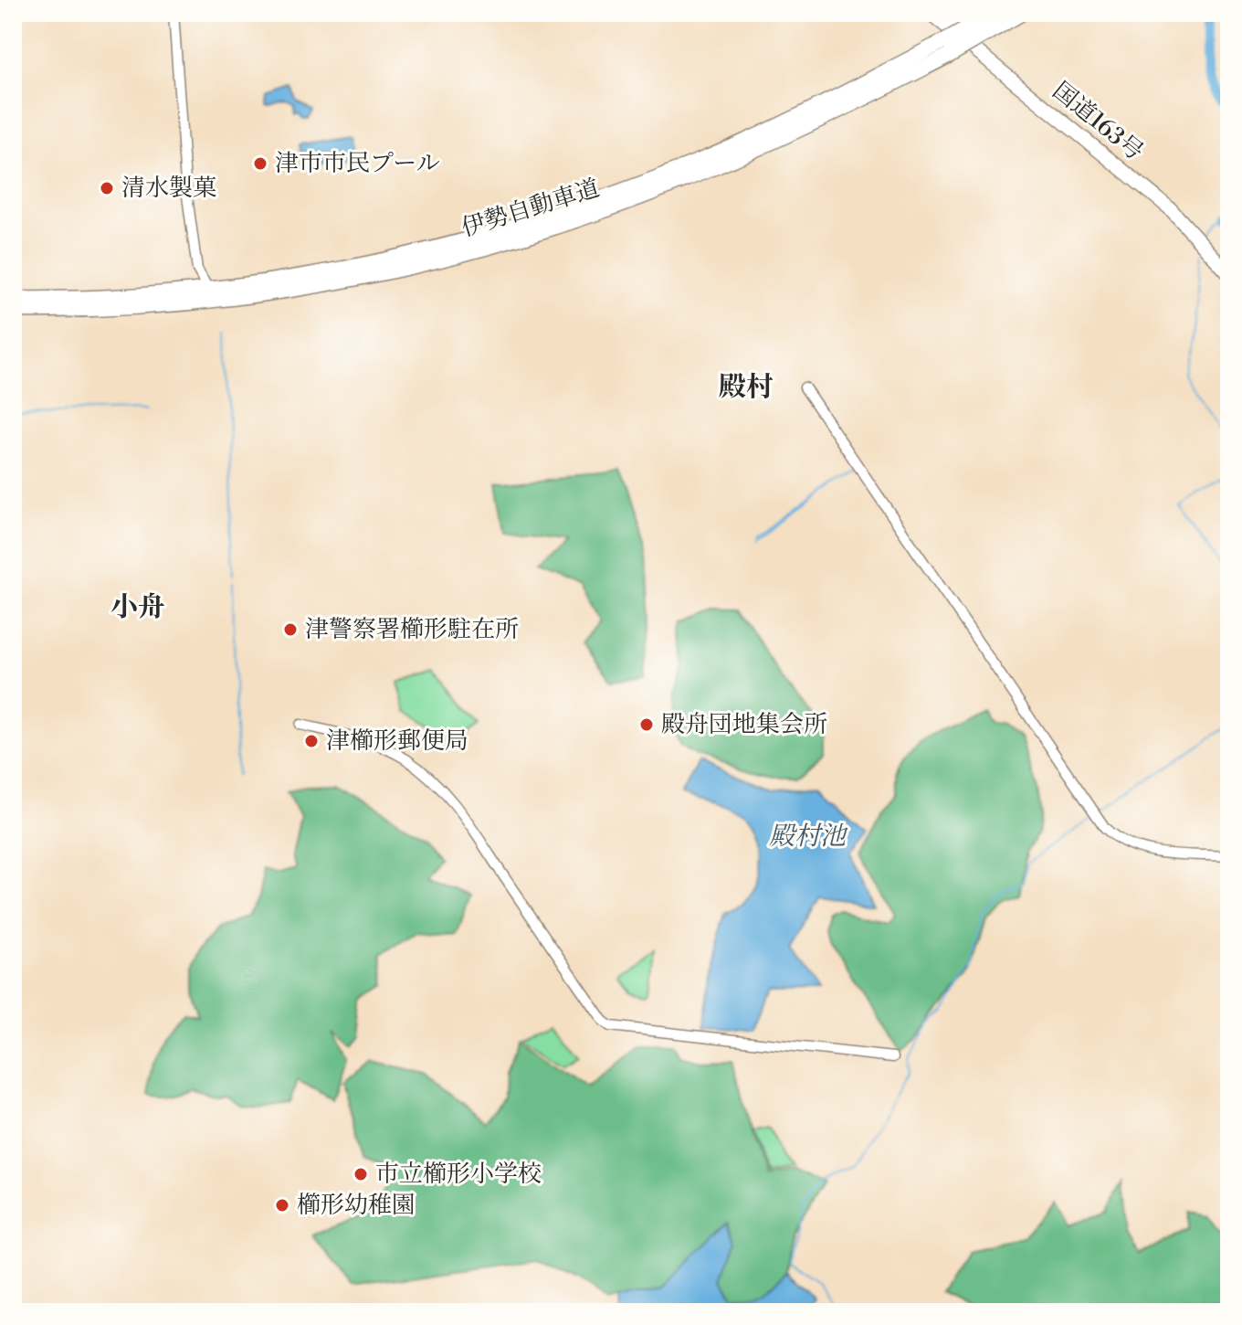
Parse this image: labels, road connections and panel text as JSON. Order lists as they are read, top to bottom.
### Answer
{
  "streets": {
    "highway": ["伊勢自動車道"],
    "main road": ["国道163号"]
  },
  "districts": ["殿村", "小舟"],
  "water": ["殿村池"],
  "places": [
    "津市市民プール",
    "清水製菓",
    "津警察署櫛形駐在所",
    "殿舟団地集会所",
    "津櫛形郵便局",
    "市立櫛形小学校",
    "櫛形幼稚園"
  ]
}
